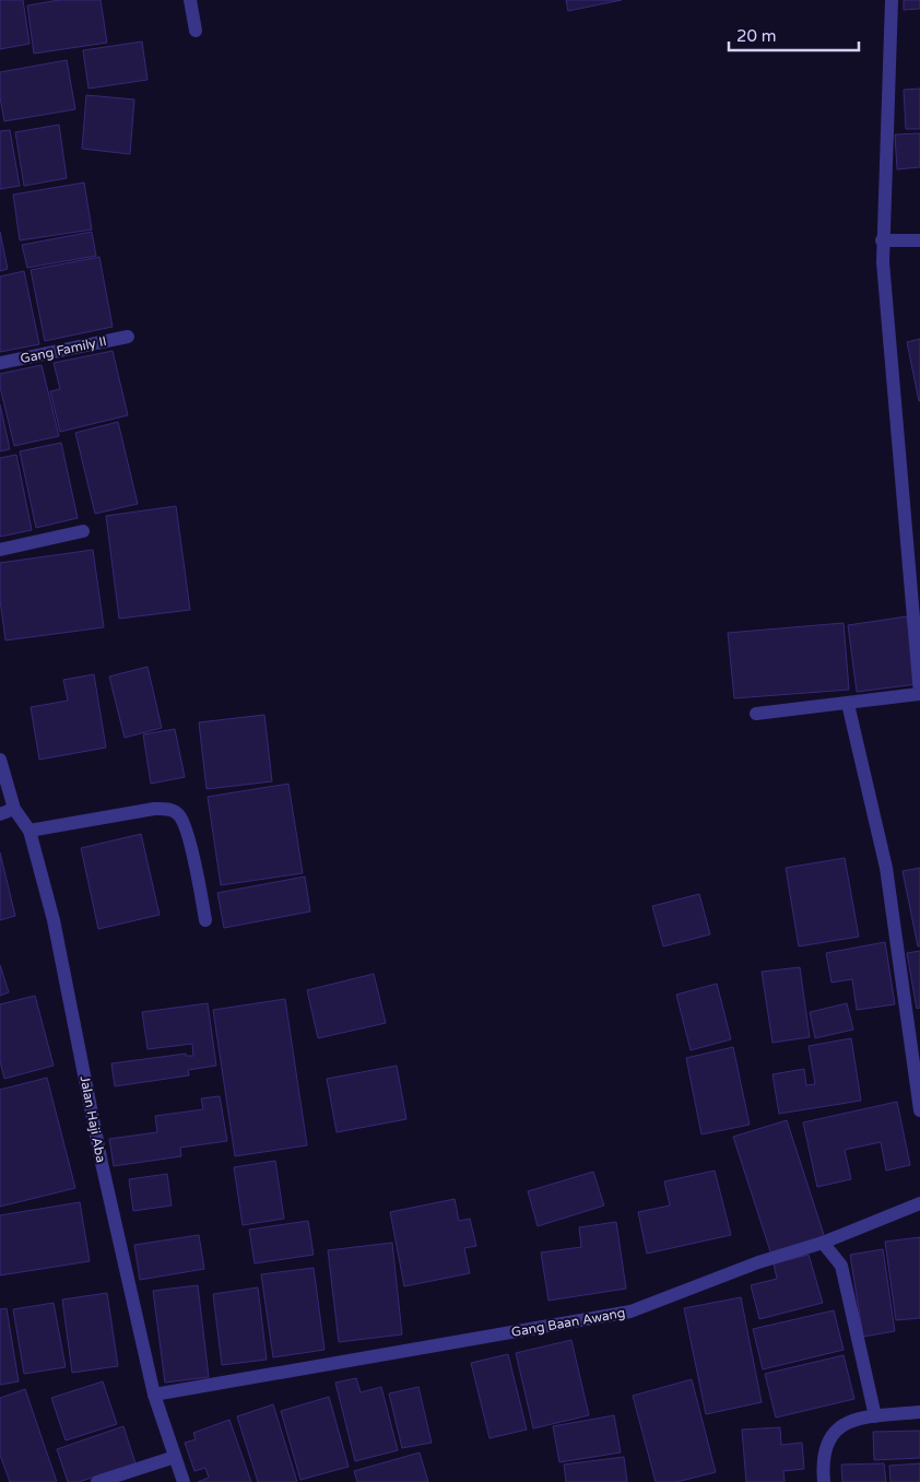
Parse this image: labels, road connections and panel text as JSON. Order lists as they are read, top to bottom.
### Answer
{
  "streets": {
    "street": ["Gang Family II", "Jalan Haji Aba", "Gang Baan Awang"]
  },
  "crossings": [
    ["Jalan Haji Aba", "Gang Baan Awang"]
  ],
  "scale_bar": "20 m"
}
